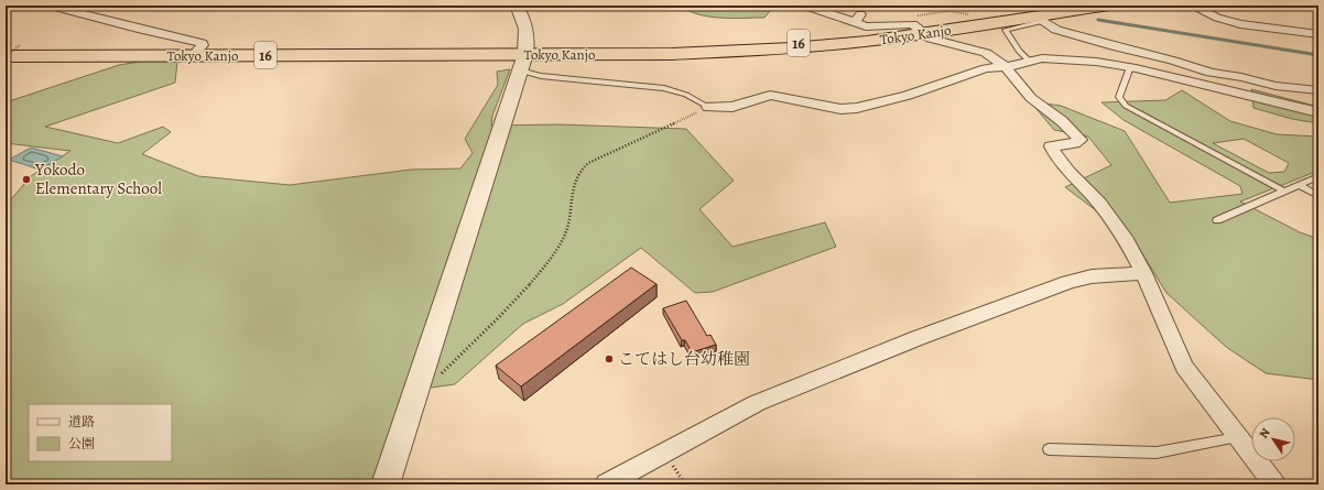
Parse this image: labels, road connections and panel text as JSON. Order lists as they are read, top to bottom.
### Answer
{
  "streets": {
    "highway": ["Tokyo Kanjo", "16"]
  },
  "places": ["Yokodo Elementary School", "こてはし台幼稚園"],
  "legend": ["道路", "公園"],
  "north": "top left"
}
